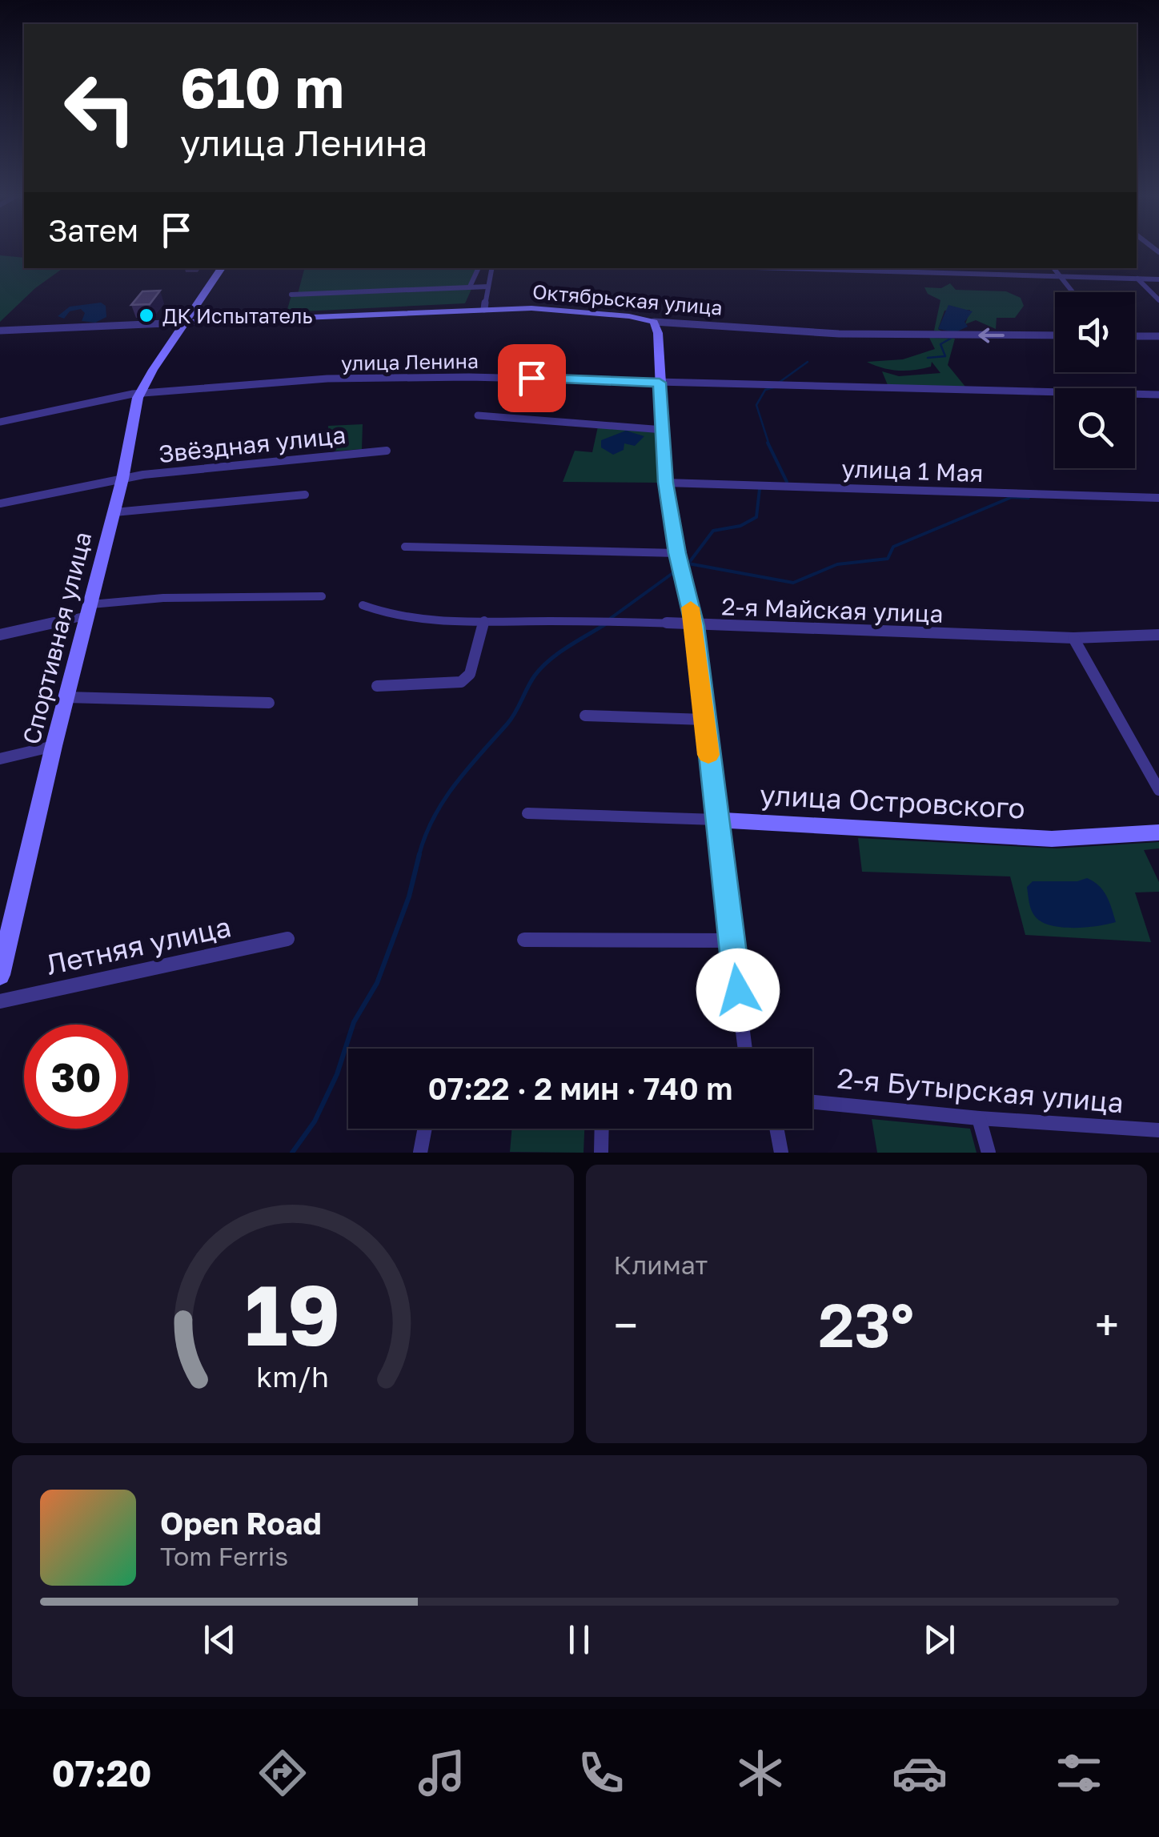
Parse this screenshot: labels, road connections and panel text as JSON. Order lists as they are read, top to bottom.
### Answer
{
  "streets": {
    "street": [
      "Октябрьская улица",
      "улица Ленина",
      "Звёздная улица",
      "улица 1 Мая",
      "2-я Майская улица",
      "Спортивная улица",
      "улица Островского",
      "Летняя улица",
      "2-я Бутырская улица"
    ]
  },
  "crossings": [
    ["Октябрьская улица", "Спортивная улица"],
    ["улица Ленина", "Спортивная улица"],
    ["Звёздная улица", "Спортивная улица"]
  ],
  "places": ["ДК Испытатель"],
  "page": {
    "turn": ["610 m", "улица Ленина"],
    "then": "Затем",
    "limit": "30",
    "trip": "07:22 · 2 мин · 740 m",
    "tile": "Климат",
    "heat": ["−", "23°", "+"],
    "song": ["Open Road", "Tom Ferris"],
    "tabs": "07:20",
    "gauge": ["19", "km/h"]
  }
}
